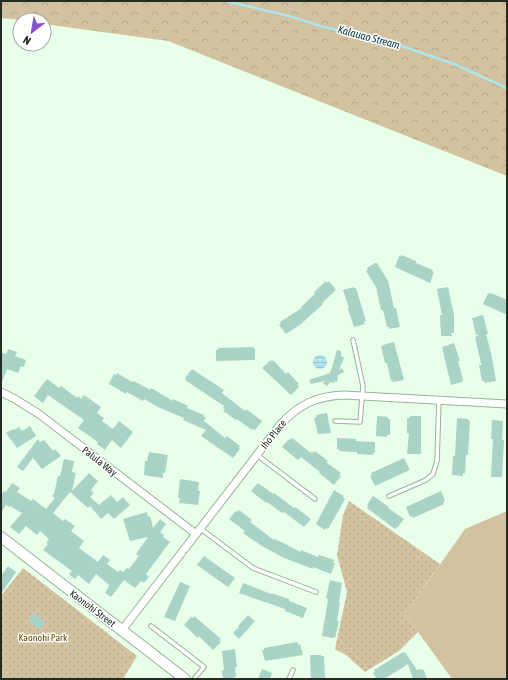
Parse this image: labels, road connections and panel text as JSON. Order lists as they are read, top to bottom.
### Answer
{
  "streets": {
    "street": ["Iho Place", "Palula Way", "Kaonohi Street"]
  },
  "crossings": [
    ["Iho Place", "Palula Way"],
    ["Iho Place", "Kaonohi Street"]
  ],
  "water": ["Kalauao Stream"],
  "parks": ["Kaonohi Park"],
  "north": "bottom left"
}
